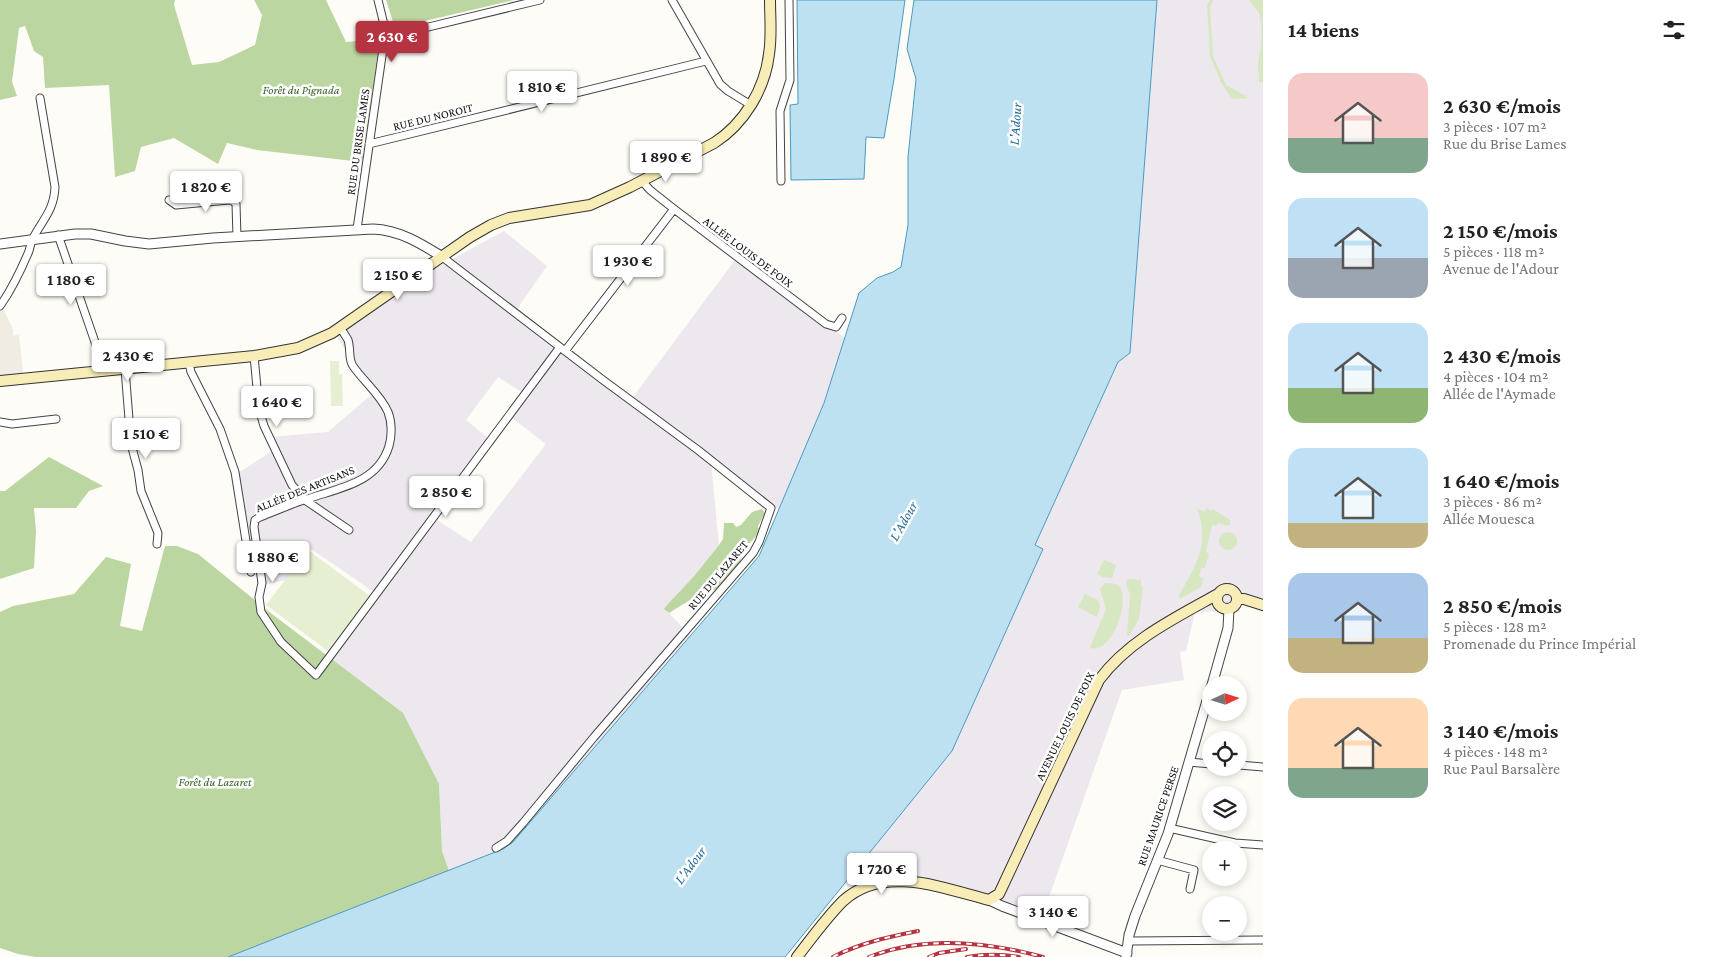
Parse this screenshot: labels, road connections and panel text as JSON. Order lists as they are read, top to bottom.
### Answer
{
  "streets": {
    "main road": ["AVENUE LOUIS DE FOIX"],
    "street": [
      "RUE DU NOROIT",
      "RUE DU BRISE LAMES",
      "ALLÉE LOUIS DE FOIX",
      "ALLÉE DES ARTISANS",
      "RUE DU LAZARET",
      "RUE MAURICE PERSE"
    ]
  },
  "crossings": [
    ["RUE DU NOROIT", "RUE DU BRISE LAMES"],
    ["ALLÉE DES ARTISANS", "RUE DU LAZARET"],
    ["AVENUE LOUIS DE FOIX", "RUE MAURICE PERSE"]
  ],
  "water": ["L'Adour"],
  "parks": ["Forêt du Pignada", "Forêt du Lazaret"],
  "north": "right",
  "page": {
    "heading": "14 biens",
    "price": [
      "2 630 €",
      "1 810 €",
      "1 890 €",
      "1 820 €",
      "1 930 €",
      "2 150 €",
      "1 180 €",
      "2 430 €",
      "1 640 €",
      "1 510 €",
      "2 850 €",
      "1 880 €",
      "1 720 €",
      "3 140 €"
    ],
    "list": [
      {
        "name": "2 630 €/mois",
        "note": "3 pièces · 107 m² · Rue du Brise Lames"
      },
      {
        "name": "2 150 €/mois",
        "note": "5 pièces · 118 m² · Avenue de l'Adour"
      },
      {
        "name": "2 430 €/mois",
        "note": "4 pièces · 104 m² · Allée de l'Aymade"
      },
      {
        "name": "1 640 €/mois",
        "note": "3 pièces · 86 m² · Allée Mouesca"
      },
      {
        "name": "2 850 €/mois",
        "note": "5 pièces · 128 m² · Promenade du Prince Impérial"
      },
      {
        "name": "3 140 €/mois",
        "note": "4 pièces · 148 m² · Rue Paul Barsalère"
      }
    ],
    "map_buttons": ["+", "−"]
  }
}
